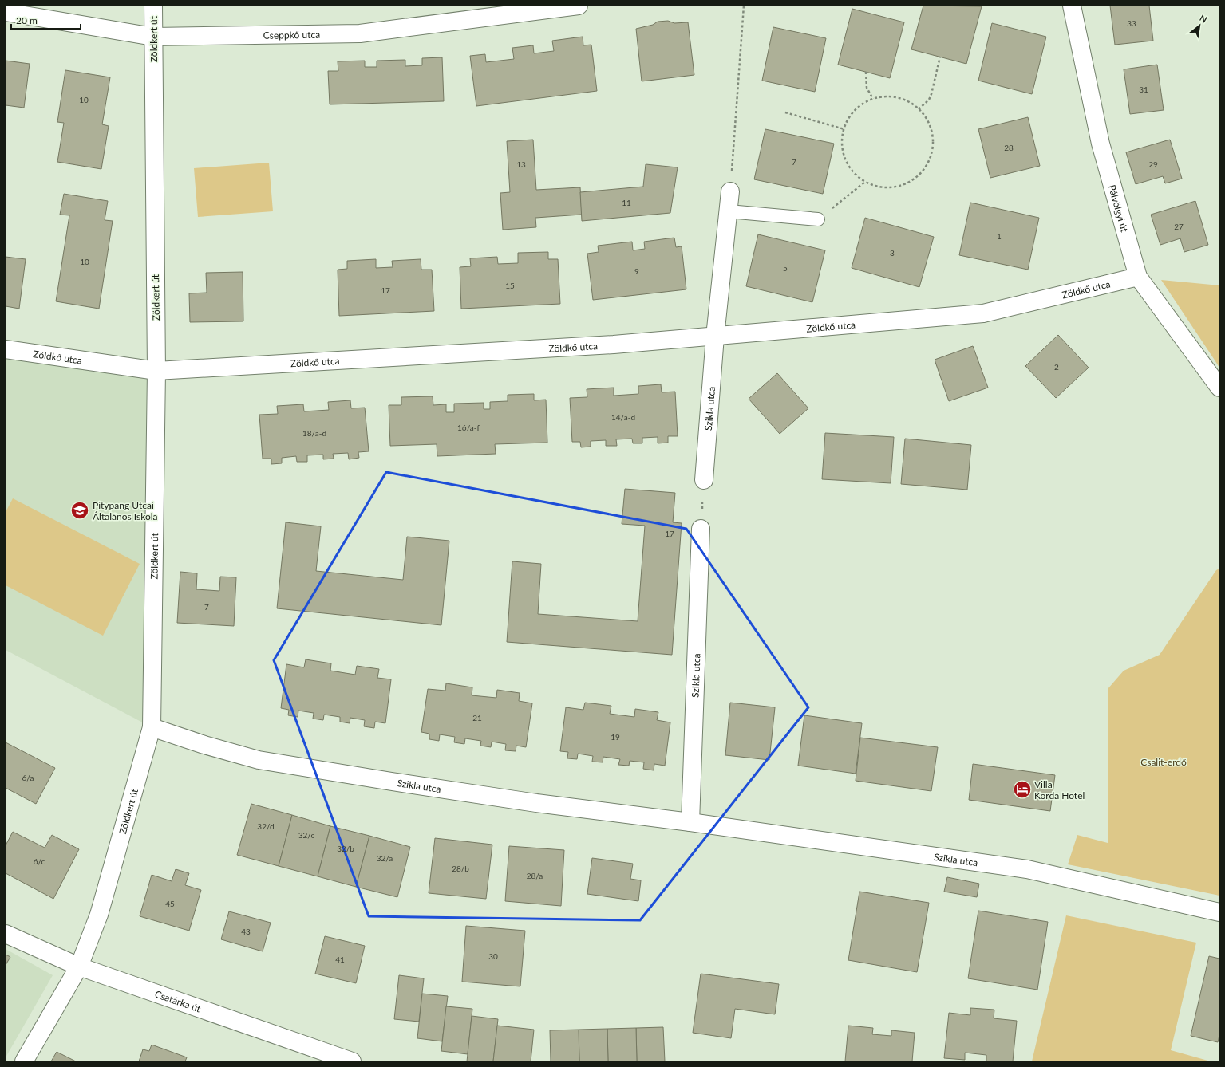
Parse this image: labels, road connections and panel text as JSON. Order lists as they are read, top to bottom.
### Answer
{
  "streets": {
    "street": [
      "Cseppkő utca",
      "Zöldkert út",
      "Pálvölgyi út",
      "Zöldkő utca",
      "Szikla utca",
      "Csatárka út"
    ]
  },
  "crossings": [
    ["Cseppkő utca", "Zöldkert út"],
    ["Zöldkert út", "Zöldkő utca"],
    ["Zöldkert út", "Szikla utca"],
    ["Zöldkert út", "Csatárka út"],
    ["Pálvölgyi út", "Zöldkő utca"],
    ["Zöldkő utca", "Szikla utca"]
  ],
  "parks": ["Csalit-erdő"],
  "places": {
    "school or university": ["Pitypang Utcai Általános Iskola"],
    "hotel": ["Villa Korda Hotel"]
  },
  "house_numbers": [
    "33",
    "31",
    "10",
    "28",
    "7",
    "13",
    "29",
    "11",
    "27",
    "1",
    "3",
    "10",
    "5",
    "9",
    "15",
    "17",
    "2",
    "14/a-d",
    "16/a-f",
    "18/a-d",
    "17",
    "7",
    "21",
    "19",
    "6/a",
    "32/d",
    "32/c",
    "32/b",
    "32/a",
    "6/c",
    "28/b",
    "28/a",
    "45",
    "43",
    "30",
    "41"
  ],
  "scale_bar": "20 m",
  "north": "top right"
}
